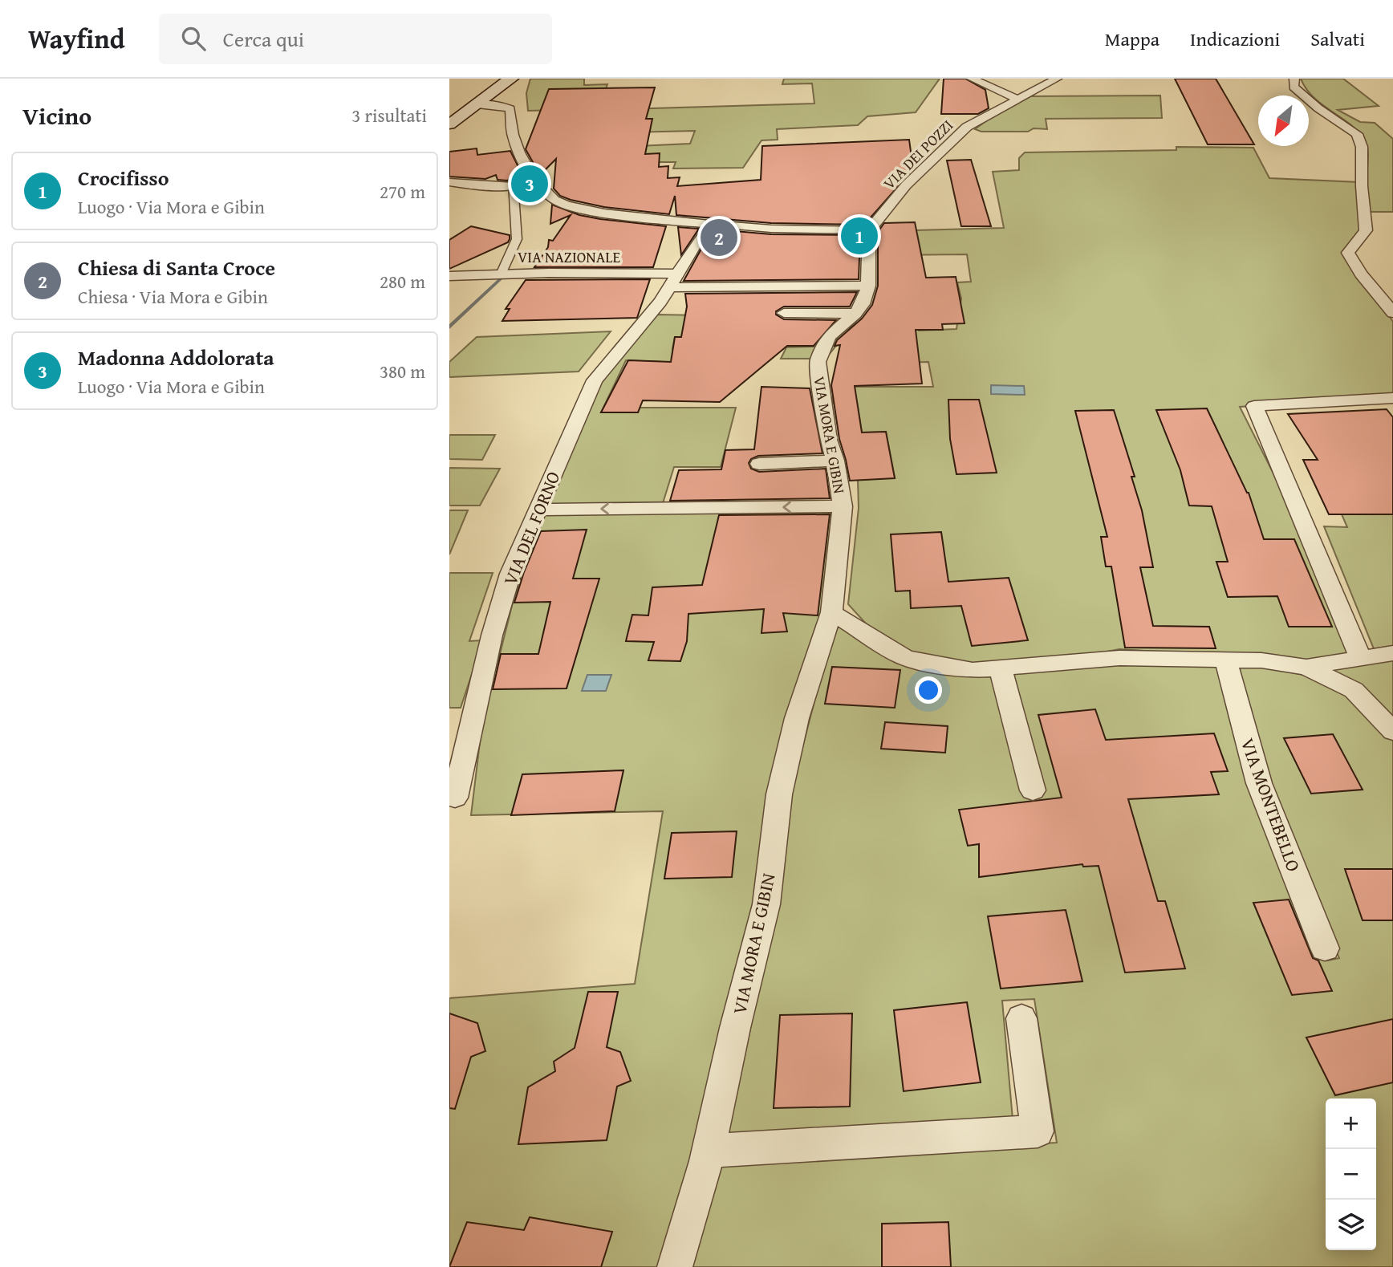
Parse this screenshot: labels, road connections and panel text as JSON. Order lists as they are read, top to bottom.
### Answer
{
  "streets": {
    "street": [
      "VIA DEI POZZI",
      "VIA NAZIONALE",
      "VIA MORA E GIBIN",
      "VIA DEL FORNO",
      "VIA MONTEBELLO"
    ]
  },
  "crossings": [
    ["VIA DEI POZZI", "VIA MORA E GIBIN"],
    ["VIA NAZIONALE", "VIA DEL FORNO"],
    ["VIA MORA E GIBIN", "VIA DEL FORNO"]
  ],
  "north": "bottom left",
  "page": {
    "header": "Wayfind",
    "search": "Cerca qui",
    "nav": ["Mappa", "Indicazioni", "Salvati"],
    "heading": ["Vicino", "3 risultati"],
    "list": [
      {
        "mark": "1",
        "name": "Crocifisso",
        "note": "Luogo · Via Mora e Gibin",
        "value": "270 m"
      },
      {
        "mark": "2",
        "name": "Chiesa di Santa Croce",
        "note": "Chiesa · Via Mora e Gibin",
        "value": "280 m"
      },
      {
        "mark": "3",
        "name": "Madonna Addolorata",
        "note": "Luogo · Via Mora e Gibin",
        "value": "380 m"
      }
    ],
    "pins": ["3", "1", "2"],
    "map_buttons": ["+", "−"]
  }
}
